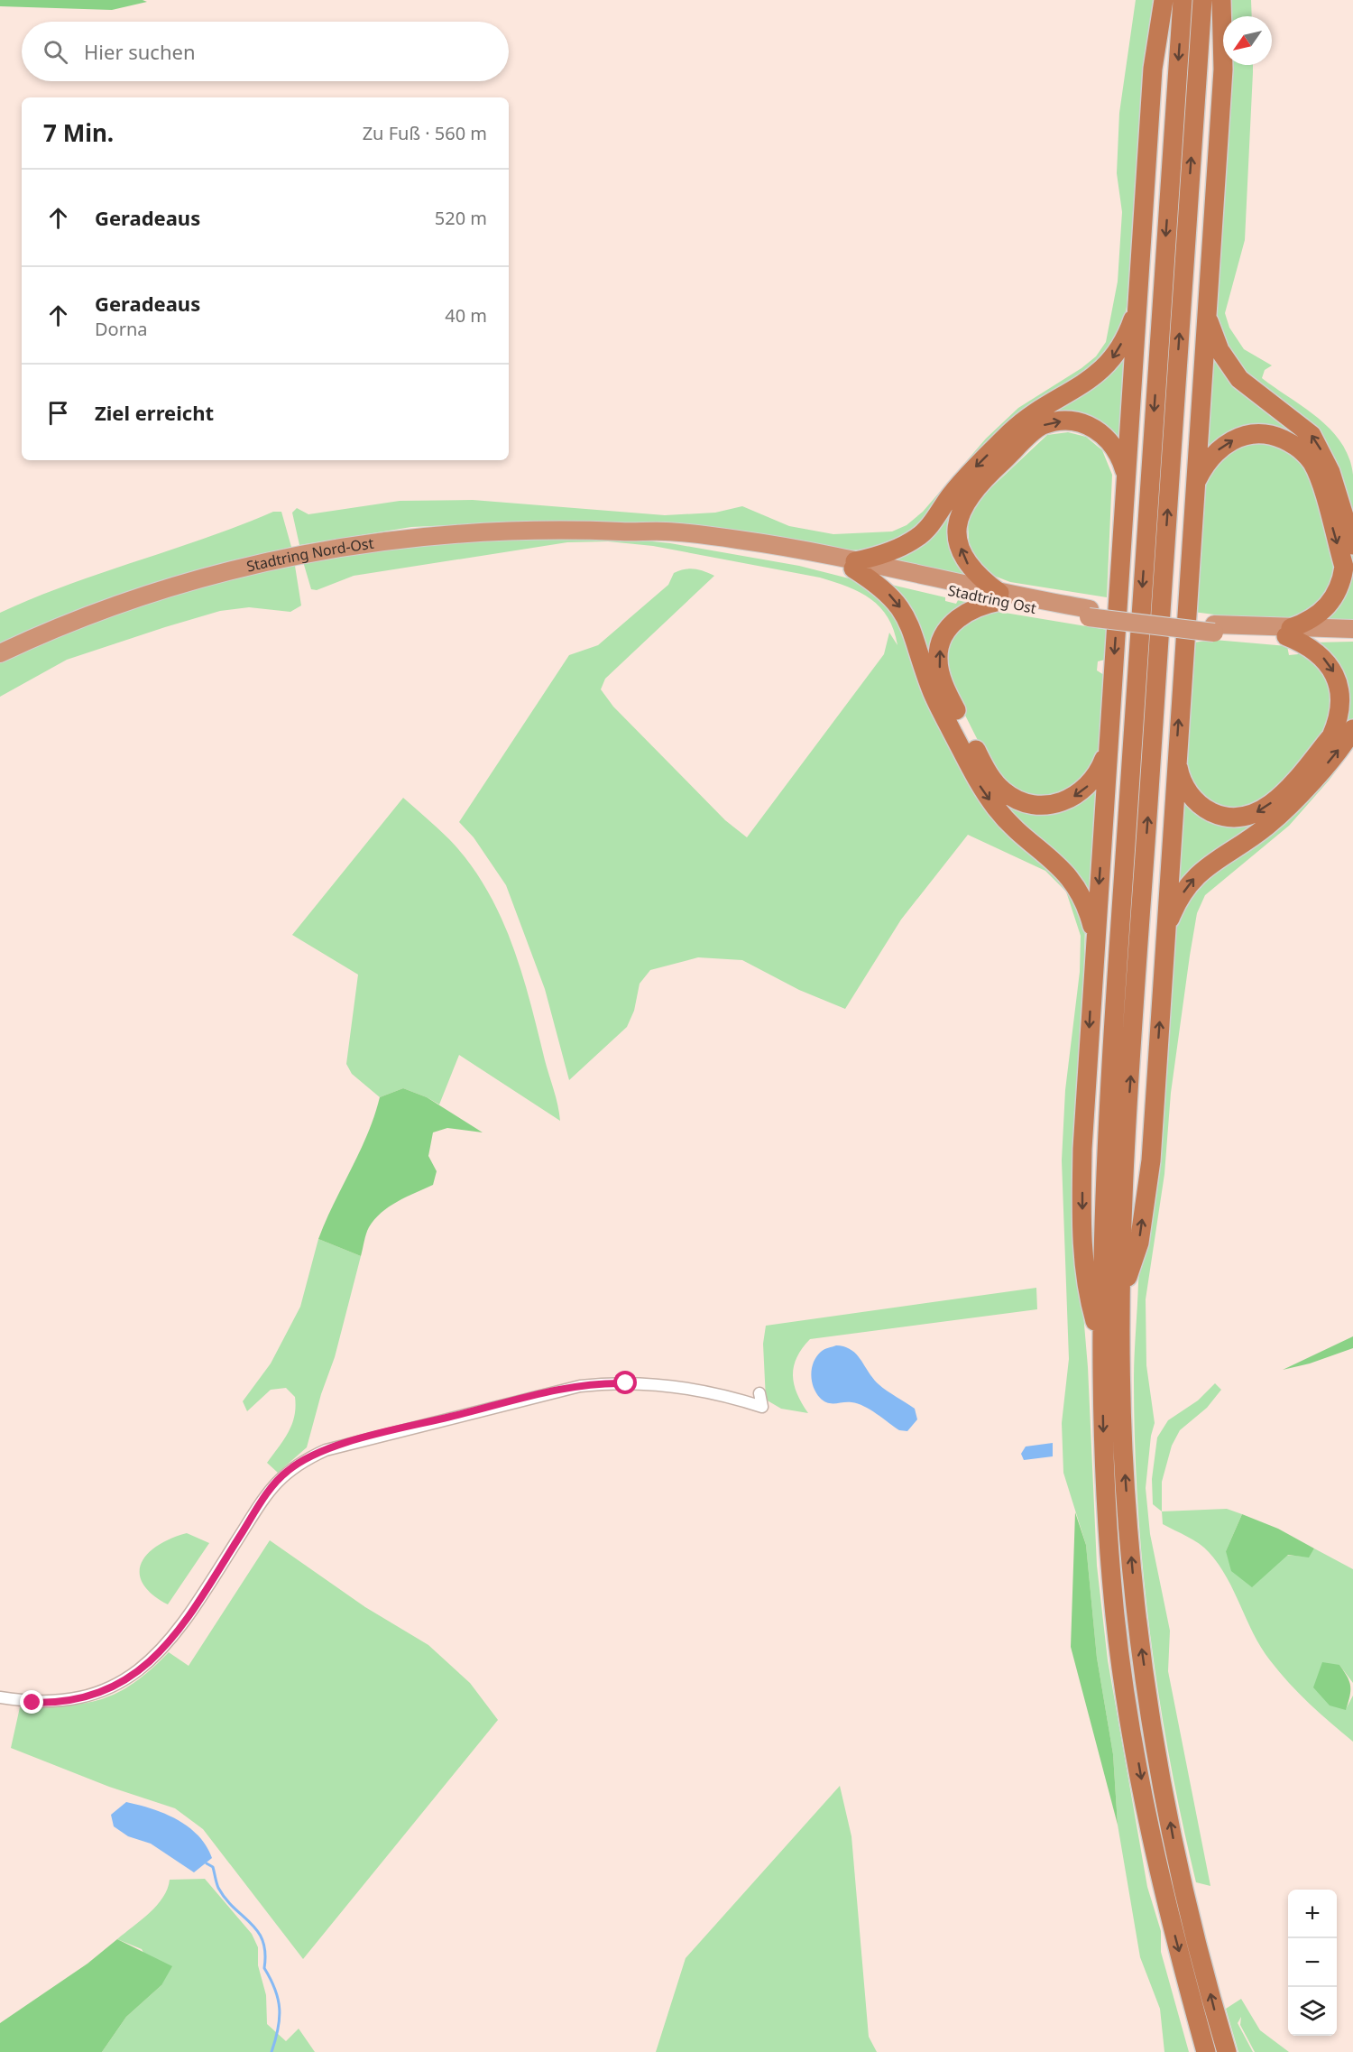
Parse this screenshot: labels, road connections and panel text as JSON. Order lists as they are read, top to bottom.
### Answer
{
  "streets": {
    "highway": ["Stadtring Nord-Ost", "Stadtring Ost"]
  },
  "crossings": [
    ["Stadtring Nord-Ost", "Stadtring Ost"]
  ],
  "north": "bottom left",
  "page": {
    "search": "Hier suchen",
    "heading": ["7 Min.", "Zu Fuß · 560 m"],
    "list": [
      ["Geradeaus", "520 m"],
      ["Geradeaus", "Dorna", "40 m"],
      "Ziel erreicht"
    ],
    "map_buttons": ["+", "−"]
  }
}
